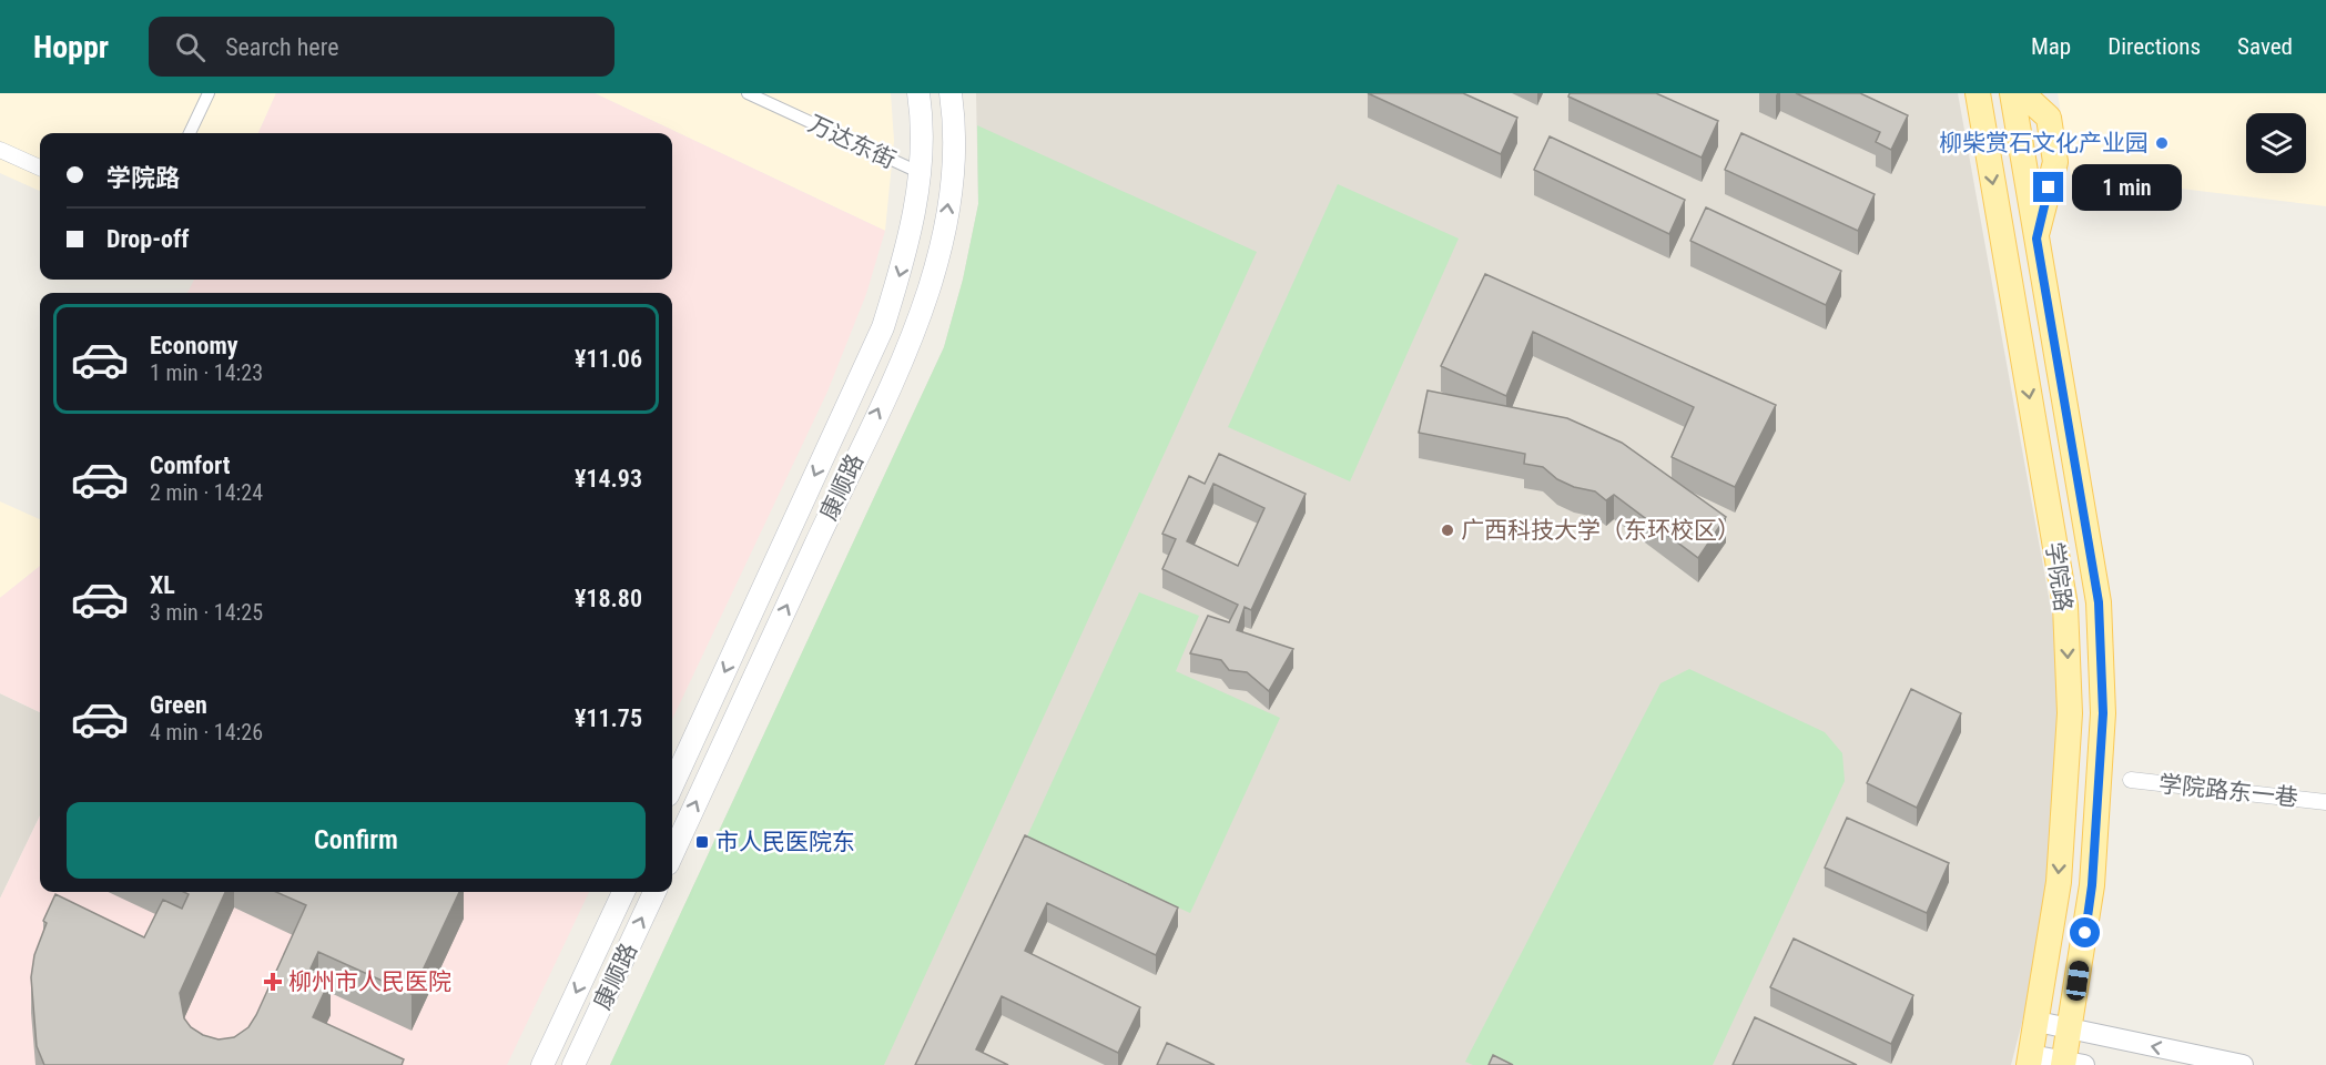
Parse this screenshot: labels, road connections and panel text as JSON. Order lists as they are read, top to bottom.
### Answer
{
  "streets": {
    "main road": ["康顺路", "学院路"],
    "street": ["万达东街", "学院路东一巷"]
  },
  "crossings": [
    ["万达东街", "康顺路"]
  ],
  "places": {
    "other": ["柳柴赏石文化产业园", "广西科技大学（东环校区）"],
    "transit": ["市人民医院东"],
    "health": ["柳州市人民医院"]
  },
  "page": {
    "header": "Hoppr",
    "search": "Search here",
    "nav": ["Map", "Directions", "Saved"],
    "banner": ["学院路", "Drop-off"],
    "bubble": "1 min",
    "list": [
      {
        "name": "Economy",
        "note": "1 min · 14:23",
        "value": "¥11.06"
      },
      {
        "name": "Comfort",
        "note": "2 min · 14:24",
        "value": "¥14.93"
      },
      {
        "name": "XL",
        "note": "3 min · 14:25",
        "value": "¥18.80"
      },
      {
        "name": "Green",
        "note": "4 min · 14:26",
        "value": "¥11.75"
      }
    ],
    "buttons": "Confirm"
  }
}
